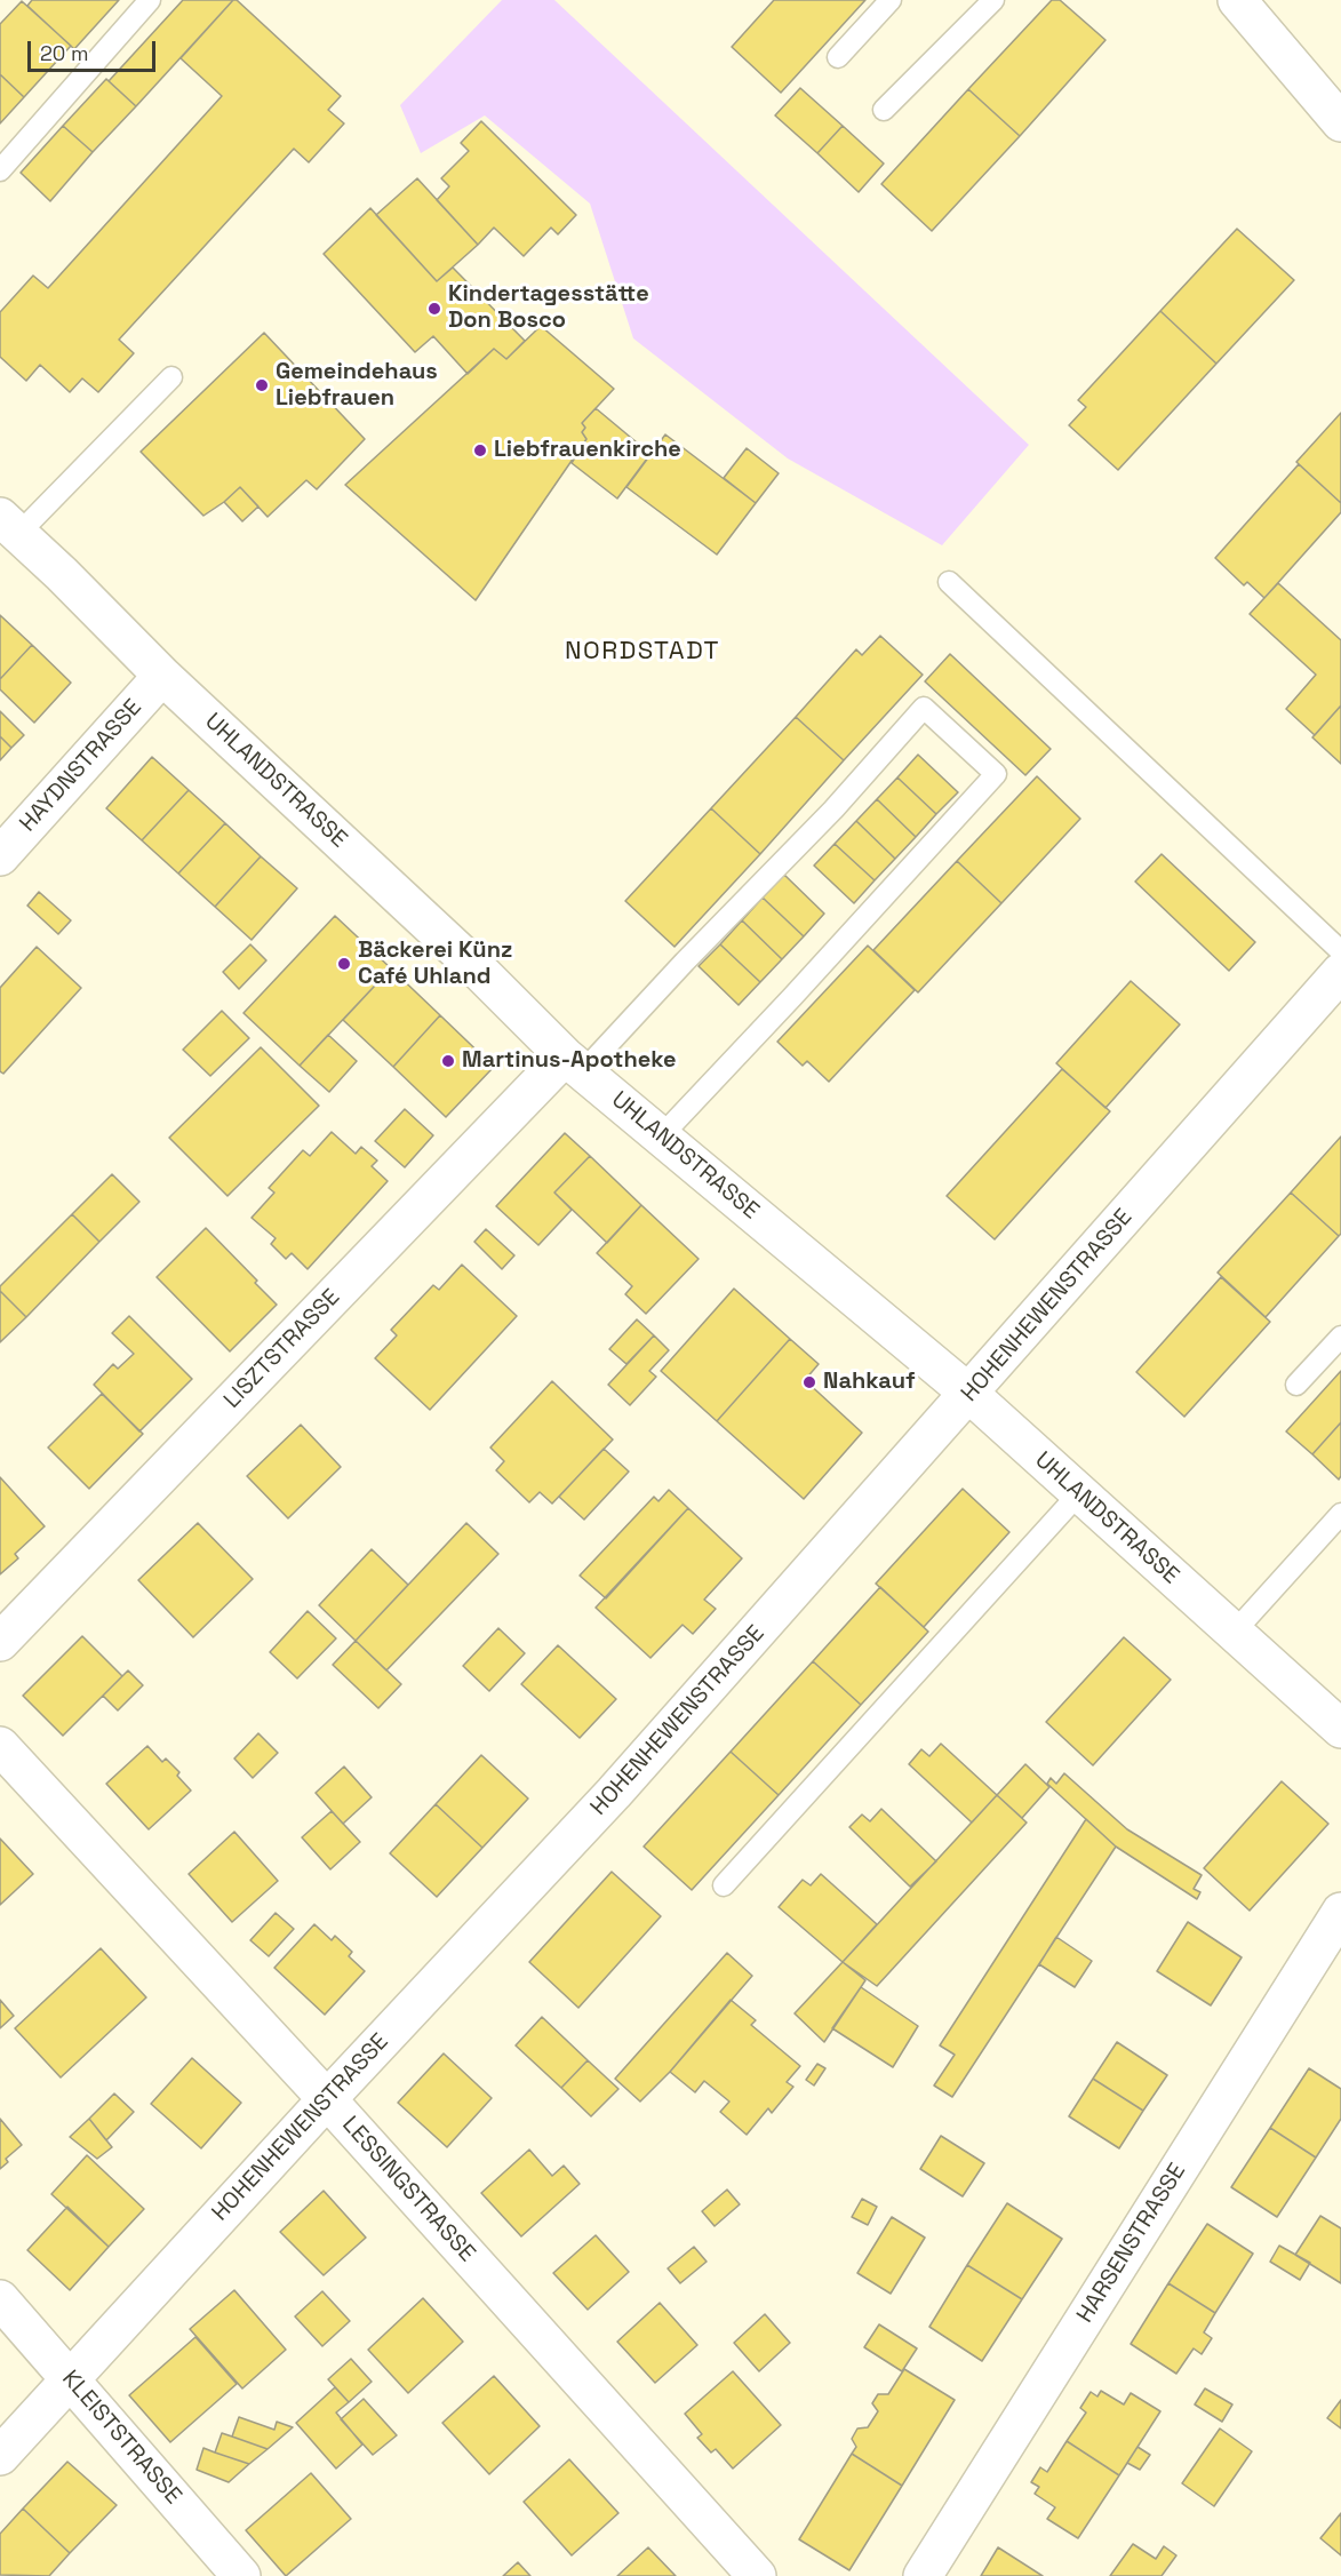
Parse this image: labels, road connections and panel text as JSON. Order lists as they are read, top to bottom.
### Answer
{
  "streets": {
    "street": [
      "HAYDNSTRASSE",
      "UHLANDSTRASSE",
      "HOHENHEWENSTRASSE",
      "LISZTSTRASSE",
      "LESSINGSTRASSE",
      "HARSENSTRASSE",
      "KLEISTSTRASSE"
    ]
  },
  "crossings": [
    ["HAYDNSTRASSE", "UHLANDSTRASSE"],
    ["UHLANDSTRASSE", "HOHENHEWENSTRASSE"],
    ["UHLANDSTRASSE", "LISZTSTRASSE"],
    ["HOHENHEWENSTRASSE", "LESSINGSTRASSE"],
    ["HOHENHEWENSTRASSE", "KLEISTSTRASSE"]
  ],
  "districts": ["NORDSTADT"],
  "places": [
    "Kindertagesstätte Don Bosco",
    "Gemeindehaus Liebfrauen",
    "Liebfrauenkirche",
    "Bäckerei Künz Café Uhland",
    "Martinus-Apotheke",
    "Nahkauf"
  ],
  "scale_bar": "20 m"
}
